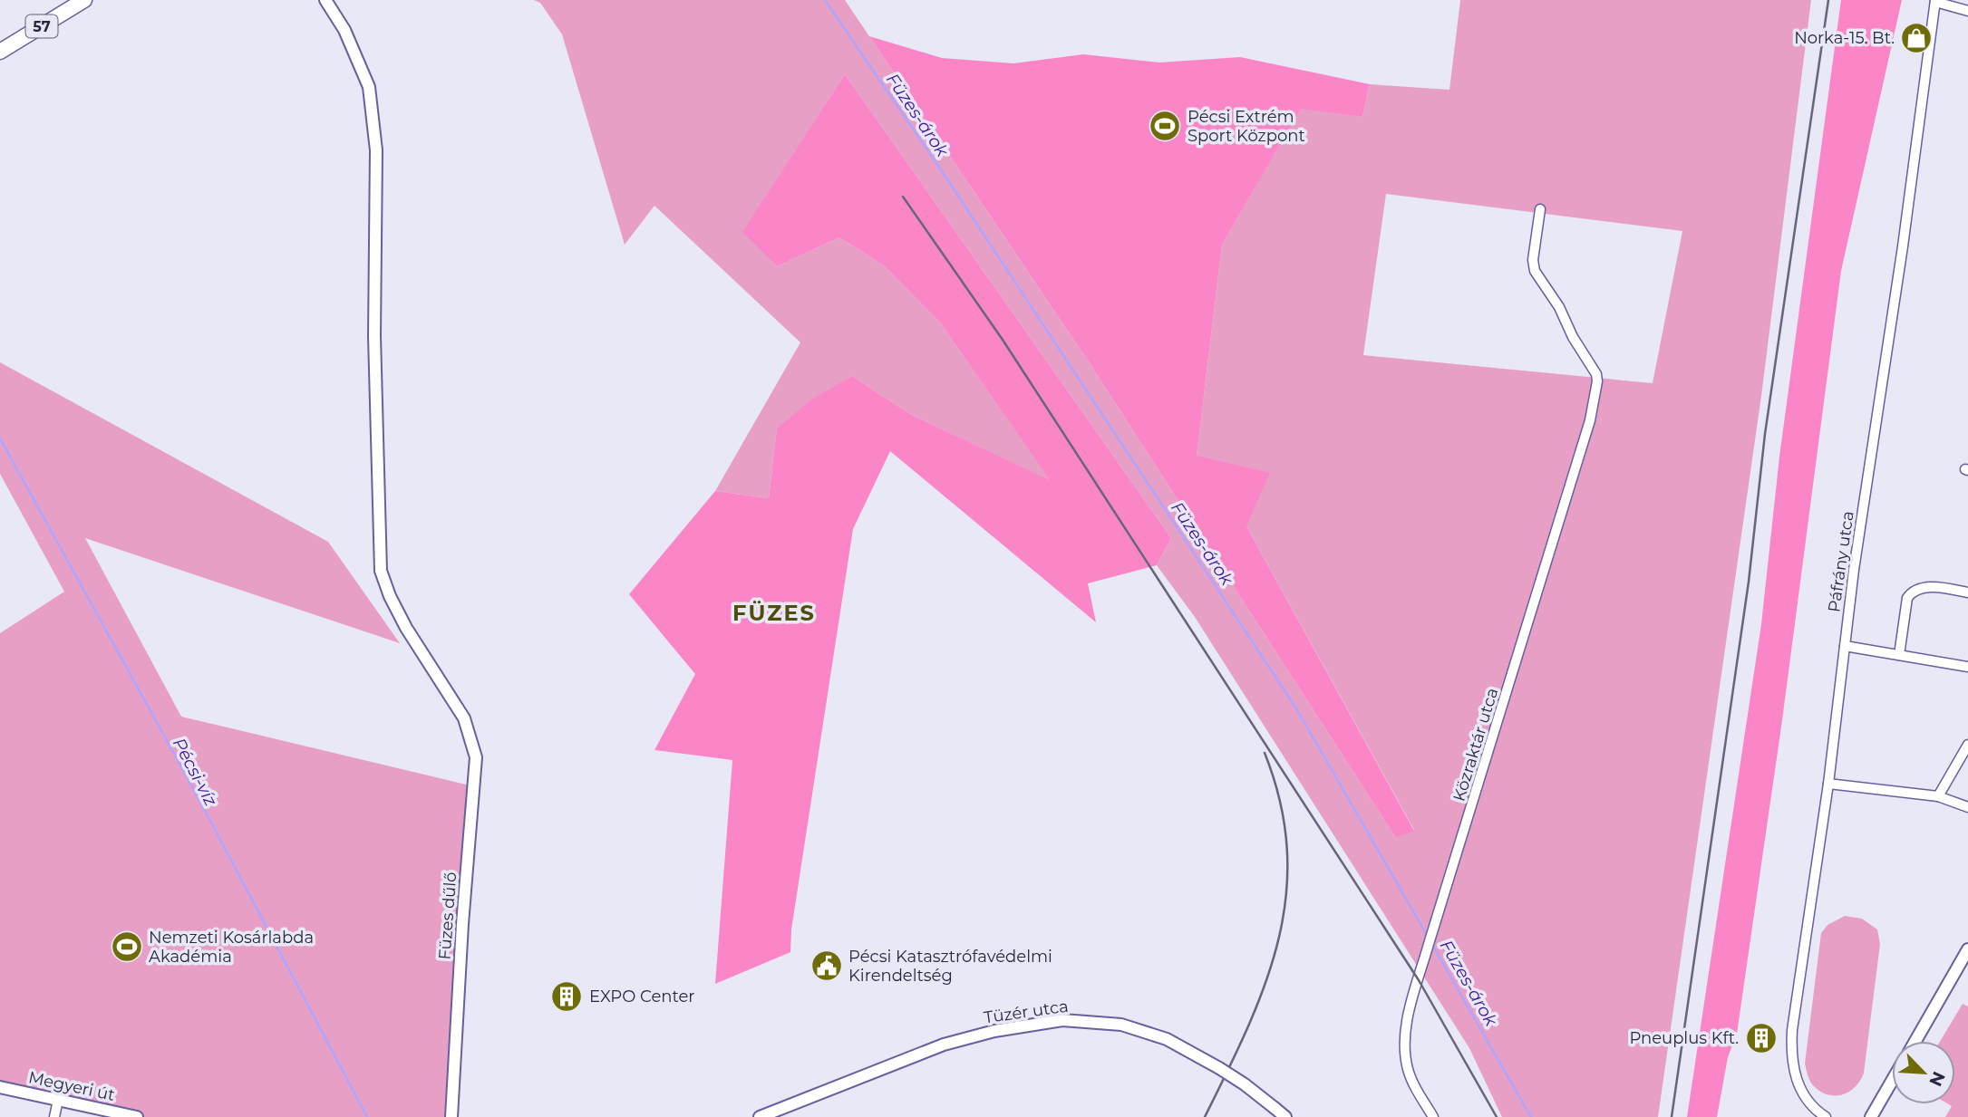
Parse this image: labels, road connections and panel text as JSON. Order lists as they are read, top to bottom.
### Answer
{
  "streets": {
    "main road": ["57"],
    "street": [
      "Páfrány utca",
      "Közraktár utca",
      "Füzes dűlő",
      "Tüzér utca",
      "Megyeri út"
    ]
  },
  "districts": ["FÜZES"],
  "water": ["Füzes-árok", "Pécsi-víz"],
  "places": {
    "shop": ["Norka-15. Bt."],
    "sports": ["Pécsi Extrém Sport Központ", "Nemzeti Kosárlabda Akadémia"],
    "public building": ["Pécsi Katasztrófavédelmi Kirendeltség"],
    "building": ["EXPO Center", "Pneuplus Kft."]
  },
  "north": "bottom right"
}
